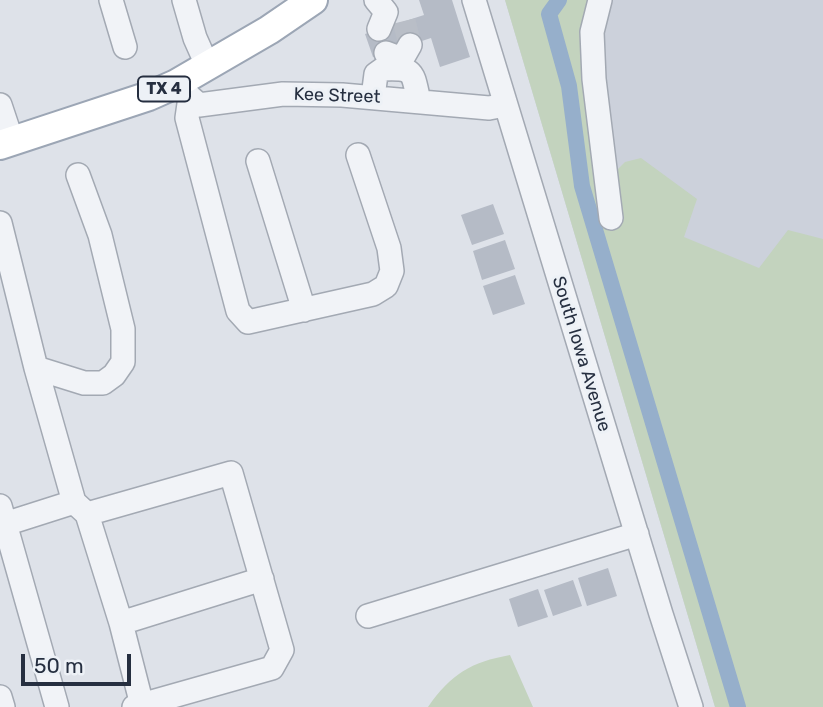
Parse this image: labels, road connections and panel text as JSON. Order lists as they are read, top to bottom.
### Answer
{
  "streets": {
    "main road": ["TX 4"],
    "street": ["Kee Street", "South Iowa Avenue"]
  },
  "crossings": [
    ["TX 4", "Kee Street"],
    ["Kee Street", "South Iowa Avenue"]
  ],
  "scale_bar": "50 m"
}
